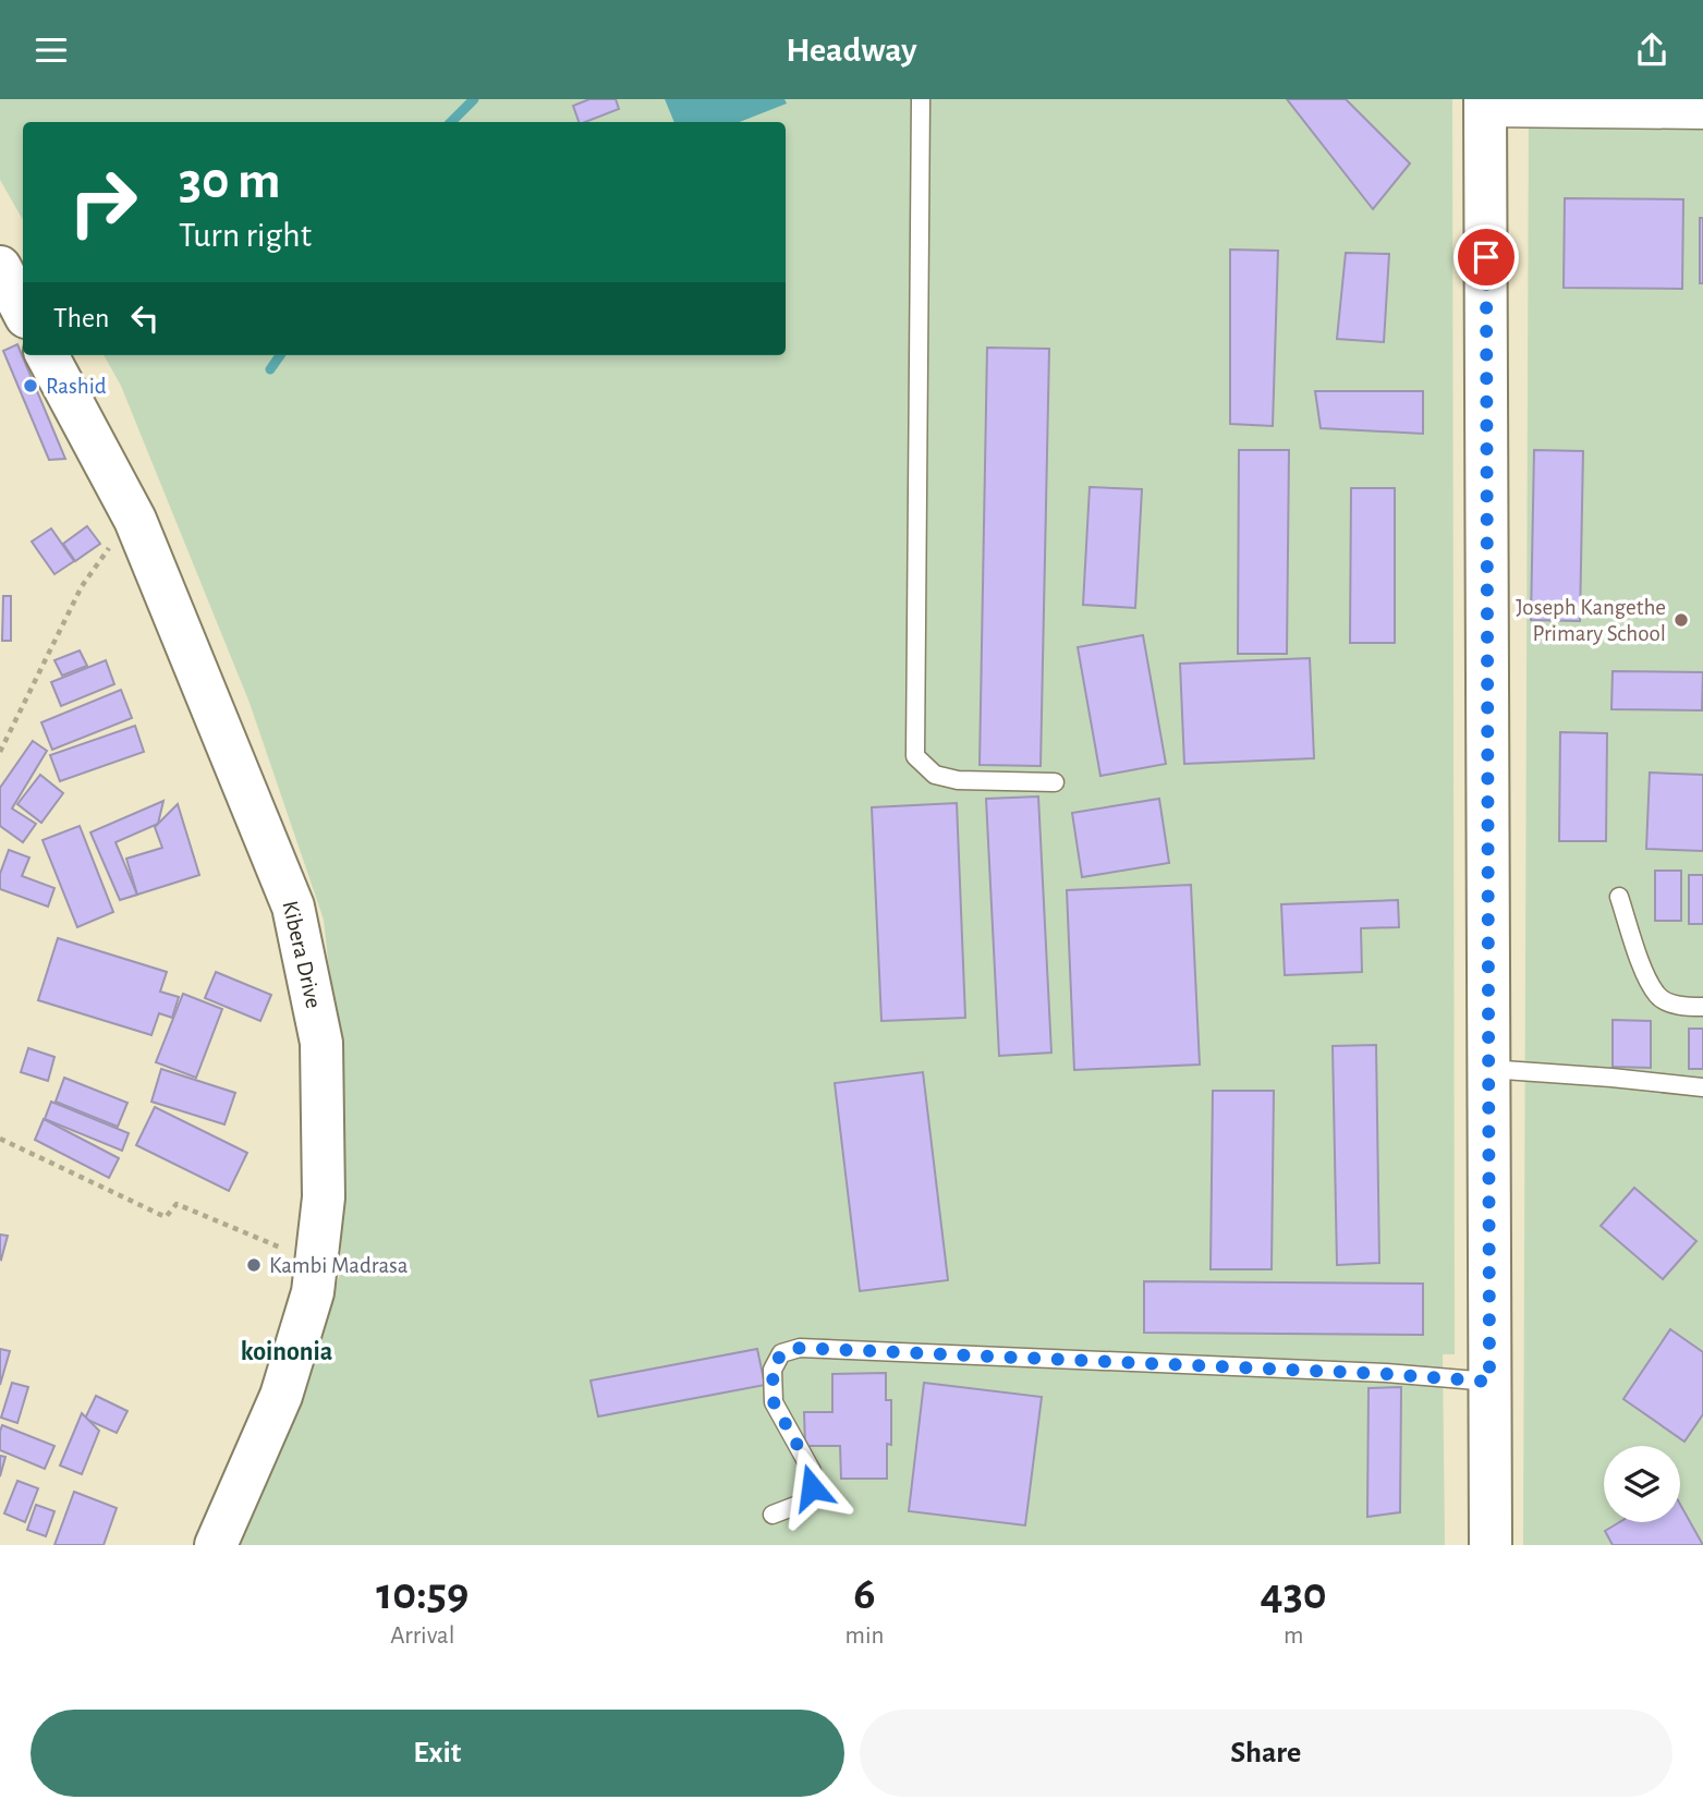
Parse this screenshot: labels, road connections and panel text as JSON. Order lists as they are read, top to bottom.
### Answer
{
  "streets": {
    "street": ["Kibera Drive"]
  },
  "districts": ["koinonia"],
  "places": ["Rashid", "Joseph Kangethe Primary School", "Kambi Madrasa"],
  "page": {
    "header": "Headway",
    "turn": ["30 m", "Turn right"],
    "then": "Then",
    "eta": [
      "10:59",
      "Arrival",
      "6",
      "min",
      "430",
      "m"
    ],
    "buttons": ["Exit", "Share"]
  }
}
